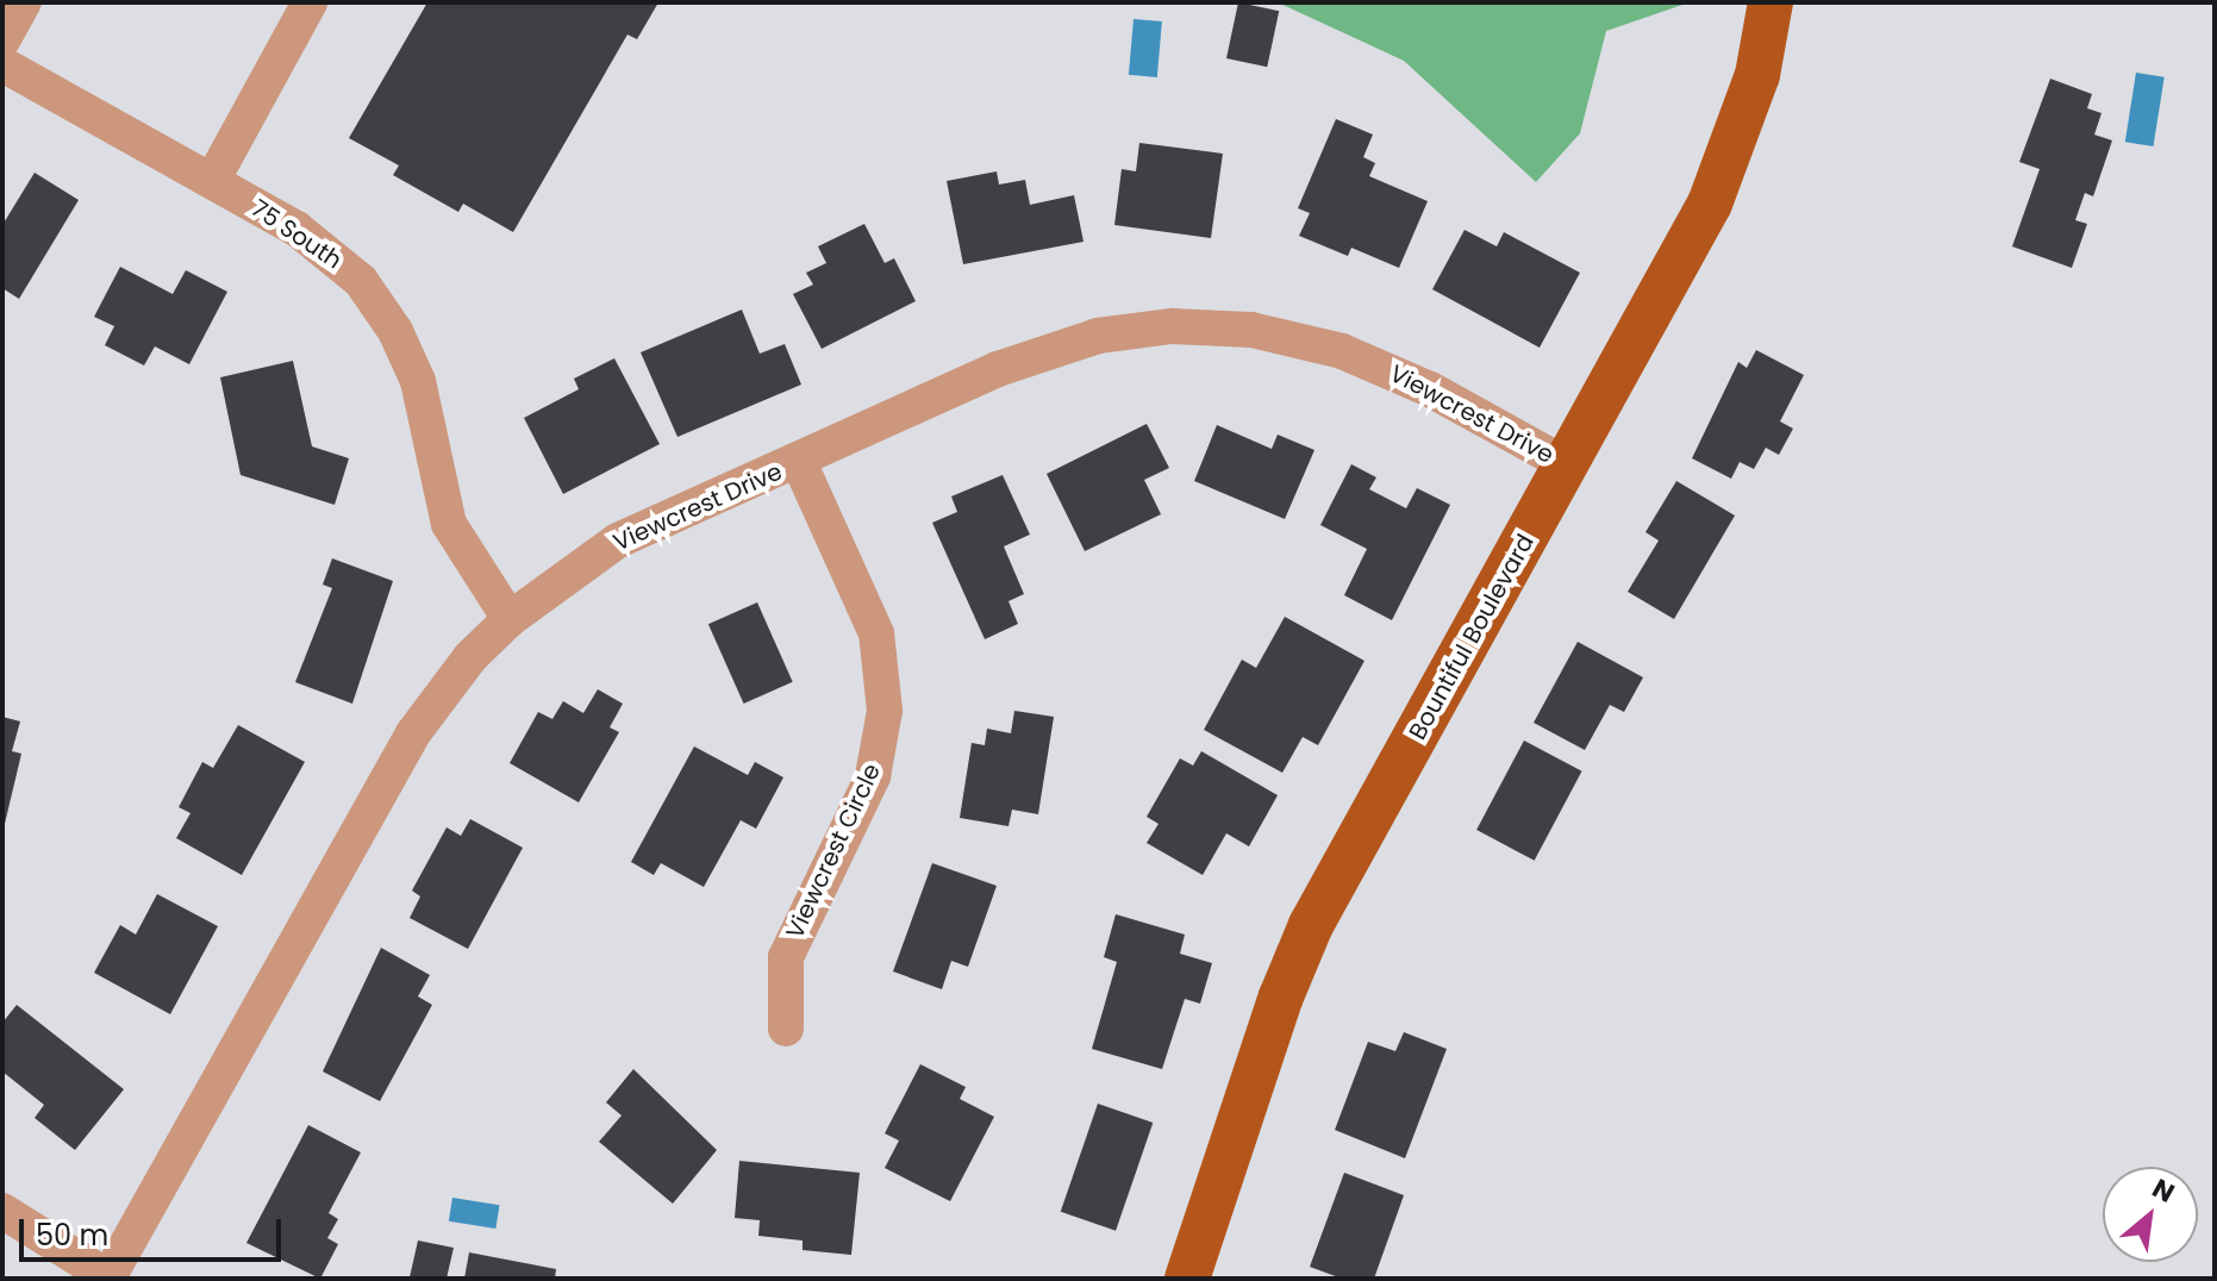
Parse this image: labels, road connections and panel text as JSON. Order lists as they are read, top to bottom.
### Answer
{
  "streets": {
    "main road": ["Bountiful Boulevard"],
    "street": ["75 South", "Viewcrest Drive", "Viewcrest Circle"]
  },
  "crossings": [
    ["75 South", "Viewcrest Drive"],
    ["Viewcrest Drive", "Bountiful Boulevard"],
    ["Viewcrest Drive", "Viewcrest Circle"]
  ],
  "scale_bar": "50 m",
  "north": "top right"
}
